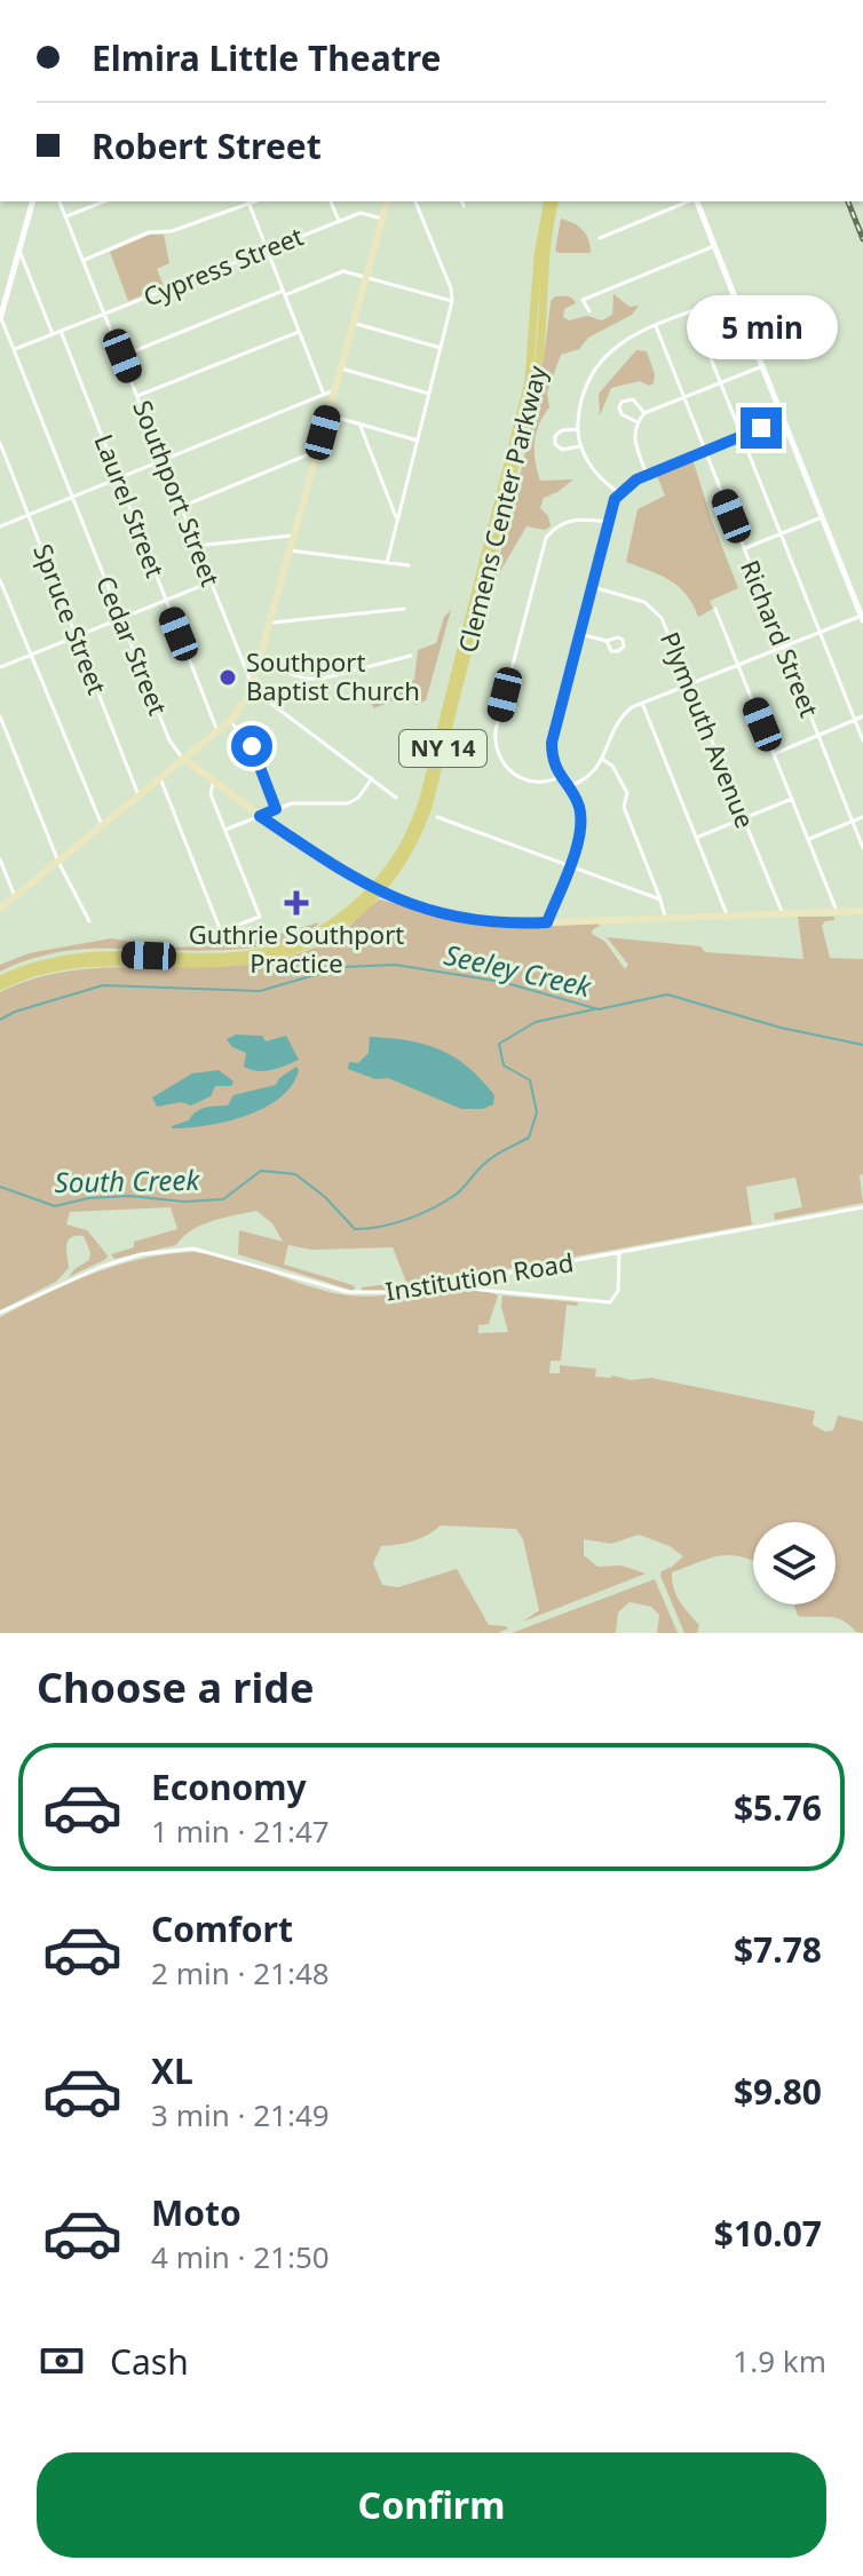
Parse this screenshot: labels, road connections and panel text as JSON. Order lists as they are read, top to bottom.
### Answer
{
  "streets": {
    "main road": ["Clemens Center Parkway", "Cedar Street", "NY 14"],
    "street": [
      "Cypress Street",
      "Southport Street",
      "Laurel Street",
      "Spruce Street",
      "Richard Street",
      "Plymouth Avenue",
      "Institution Road"
    ]
  },
  "crossings": [
    ["Cypress Street", "Southport Street"],
    ["Cypress Street", "Laurel Street"],
    ["Cypress Street", "Cedar Street"],
    ["Clemens Center Parkway", "Cedar Street"],
    ["Cedar Street", "Plymouth Avenue"]
  ],
  "water": ["Seeley Creek", "South Creek"],
  "places": {
    "other": ["Southport Baptist Church"],
    "health": ["Guthrie Southport Practice"]
  },
  "page": {
    "banner": ["Elmira Little Theatre", "Robert Street"],
    "bubble": "5 min",
    "heading": "Choose a ride",
    "list": [
      {
        "name": "Economy",
        "note": "1 min · 21:47",
        "value": "$5.76"
      },
      {
        "name": "Comfort",
        "note": "2 min · 21:48",
        "value": "$7.78"
      },
      {
        "name": "XL",
        "note": "3 min · 21:49",
        "value": "$9.80"
      },
      {
        "name": "Moto",
        "note": "4 min · 21:50",
        "value": "$10.07"
      }
    ],
    "pay": ["Cash", "1.9 km"],
    "buttons": "Confirm"
  }
}
